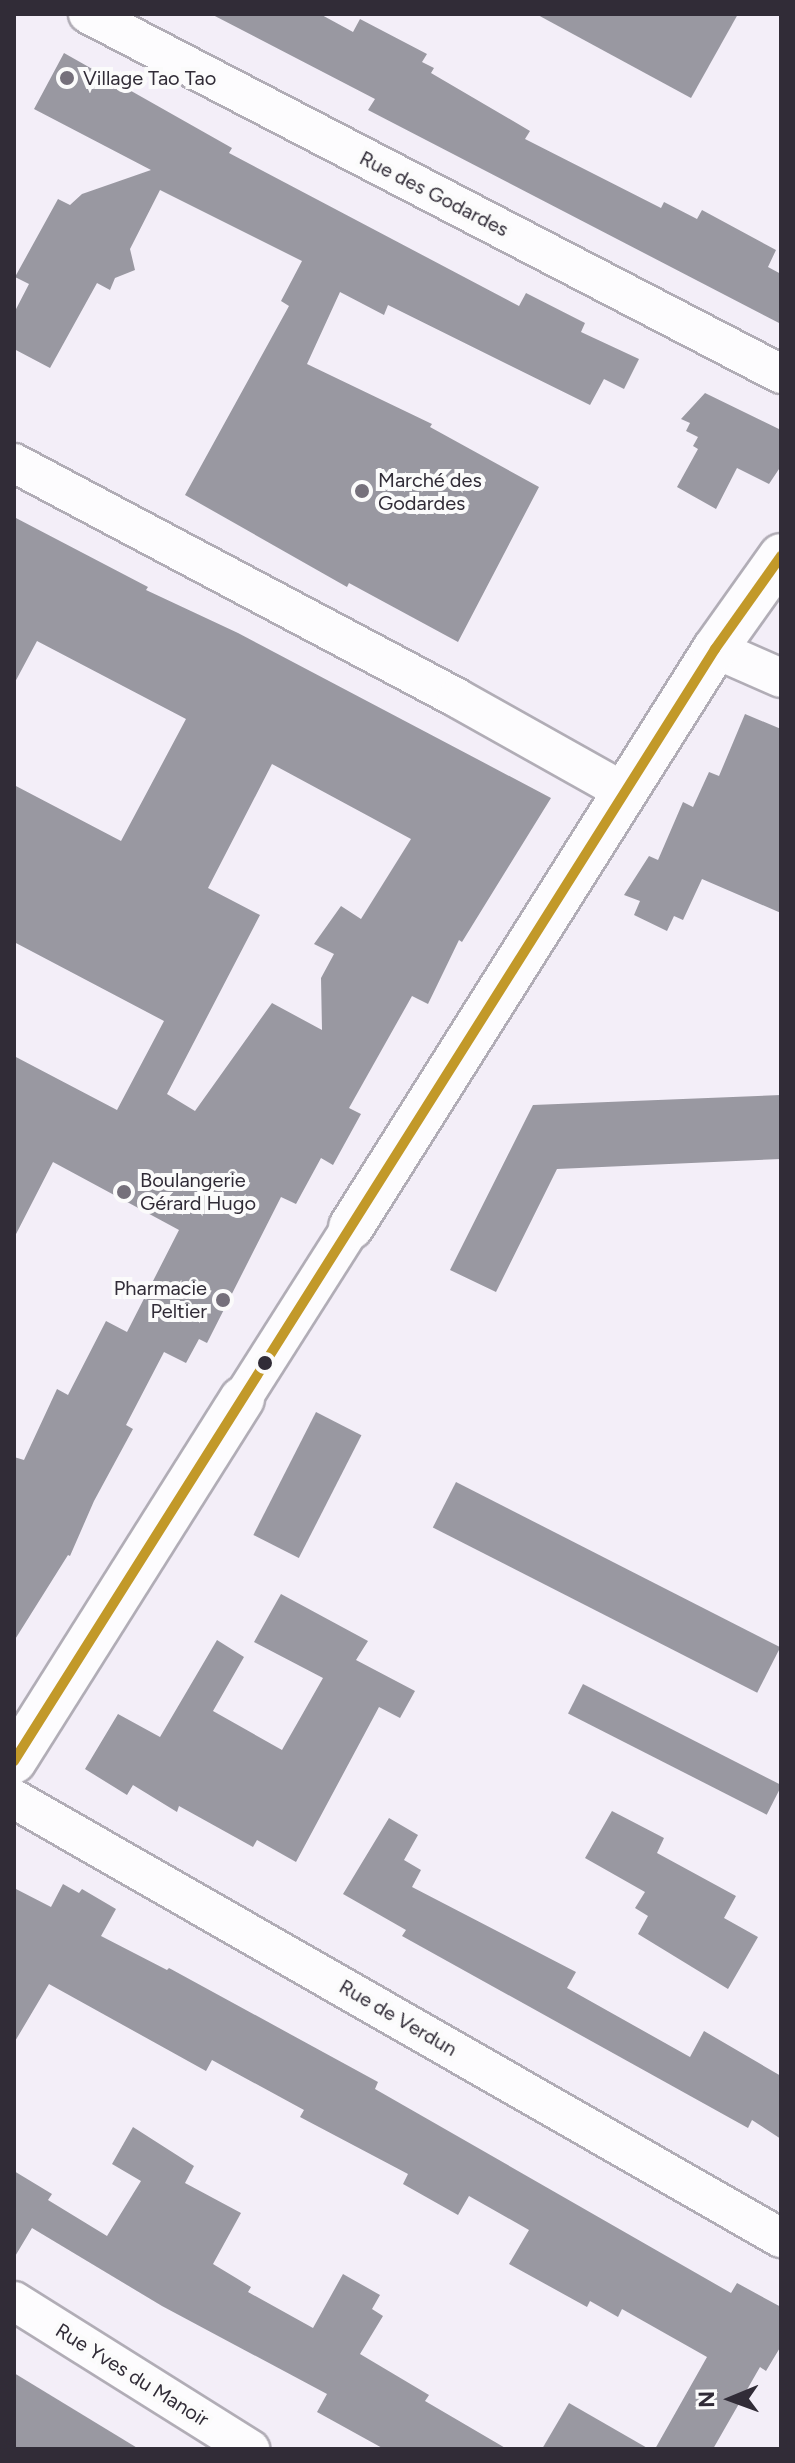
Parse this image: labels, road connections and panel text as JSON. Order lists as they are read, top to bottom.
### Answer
{
  "streets": {
    "street": ["Rue des Godardes", "Rue de Verdun", "Rue Yves du Manoir"]
  },
  "places": [
    "Village Tao Tao",
    "Marché des Godardes",
    "Boulangerie Gérard Hugo",
    "Pharmacie Peltier"
  ],
  "north": "left"
}
